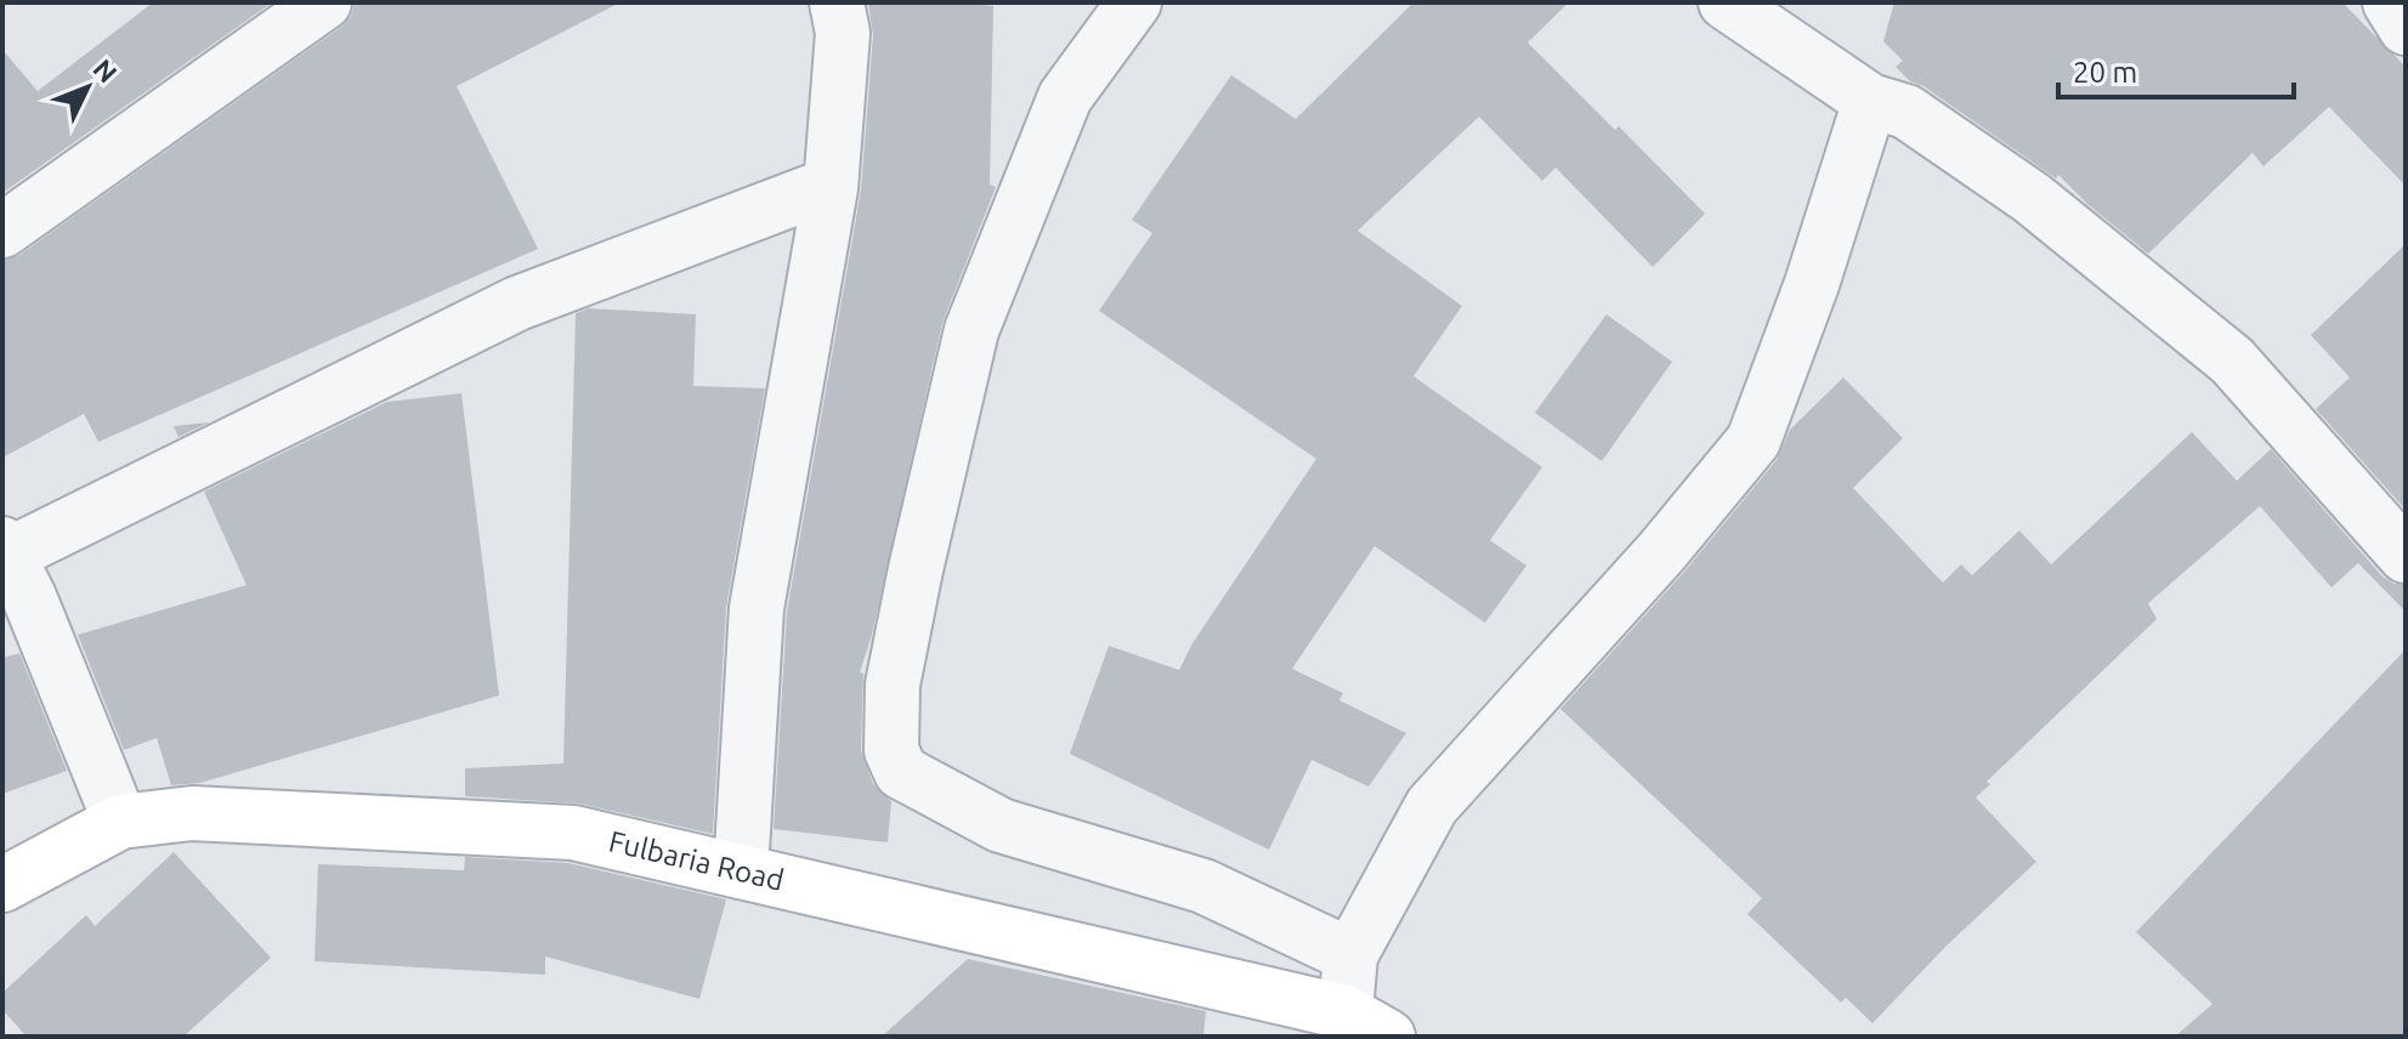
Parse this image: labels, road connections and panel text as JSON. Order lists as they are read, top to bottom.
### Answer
{
  "streets": {
    "main road": ["Fulbaria Road"]
  },
  "scale_bar": "20 m",
  "north": "top right"
}
